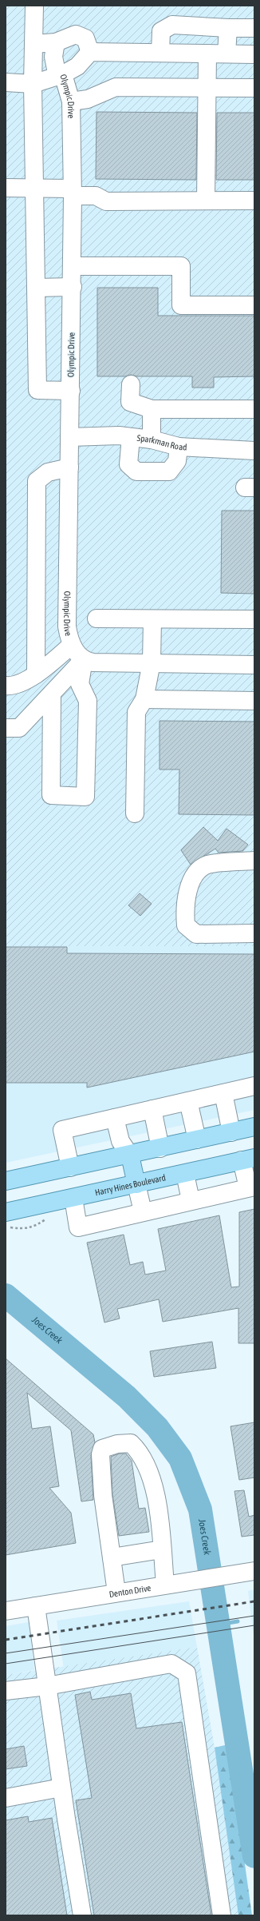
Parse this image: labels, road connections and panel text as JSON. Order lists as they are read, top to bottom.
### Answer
{
  "streets": {
    "main road": ["Harry Hines Boulevard"],
    "street": ["Olympic Drive", "Sparkman Road", "Denton Drive"]
  },
  "crossings": [
    ["Olympic Drive", "Sparkman Road"]
  ],
  "water": ["Joes Creek"]
}
